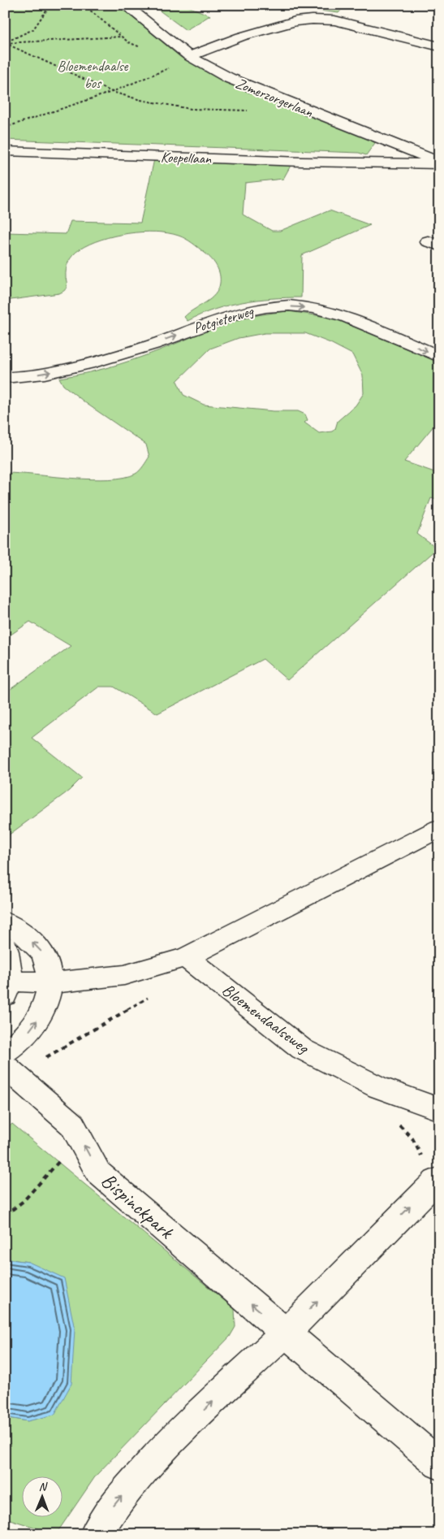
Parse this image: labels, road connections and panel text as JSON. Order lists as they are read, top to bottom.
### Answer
{
  "streets": {
    "street": [
      "Zomerzorgerlaan",
      "Koepellaan",
      "Potgieterweg",
      "Bloemendaalseweg",
      "Bispinckpark"
    ]
  },
  "crossings": [
    ["Zomerzorgerlaan", "Koepellaan"]
  ],
  "one_way": ["Potgieterweg", "Bispinckpark"],
  "parks": ["Bloemendaalse bos"],
  "north": "top"
}
